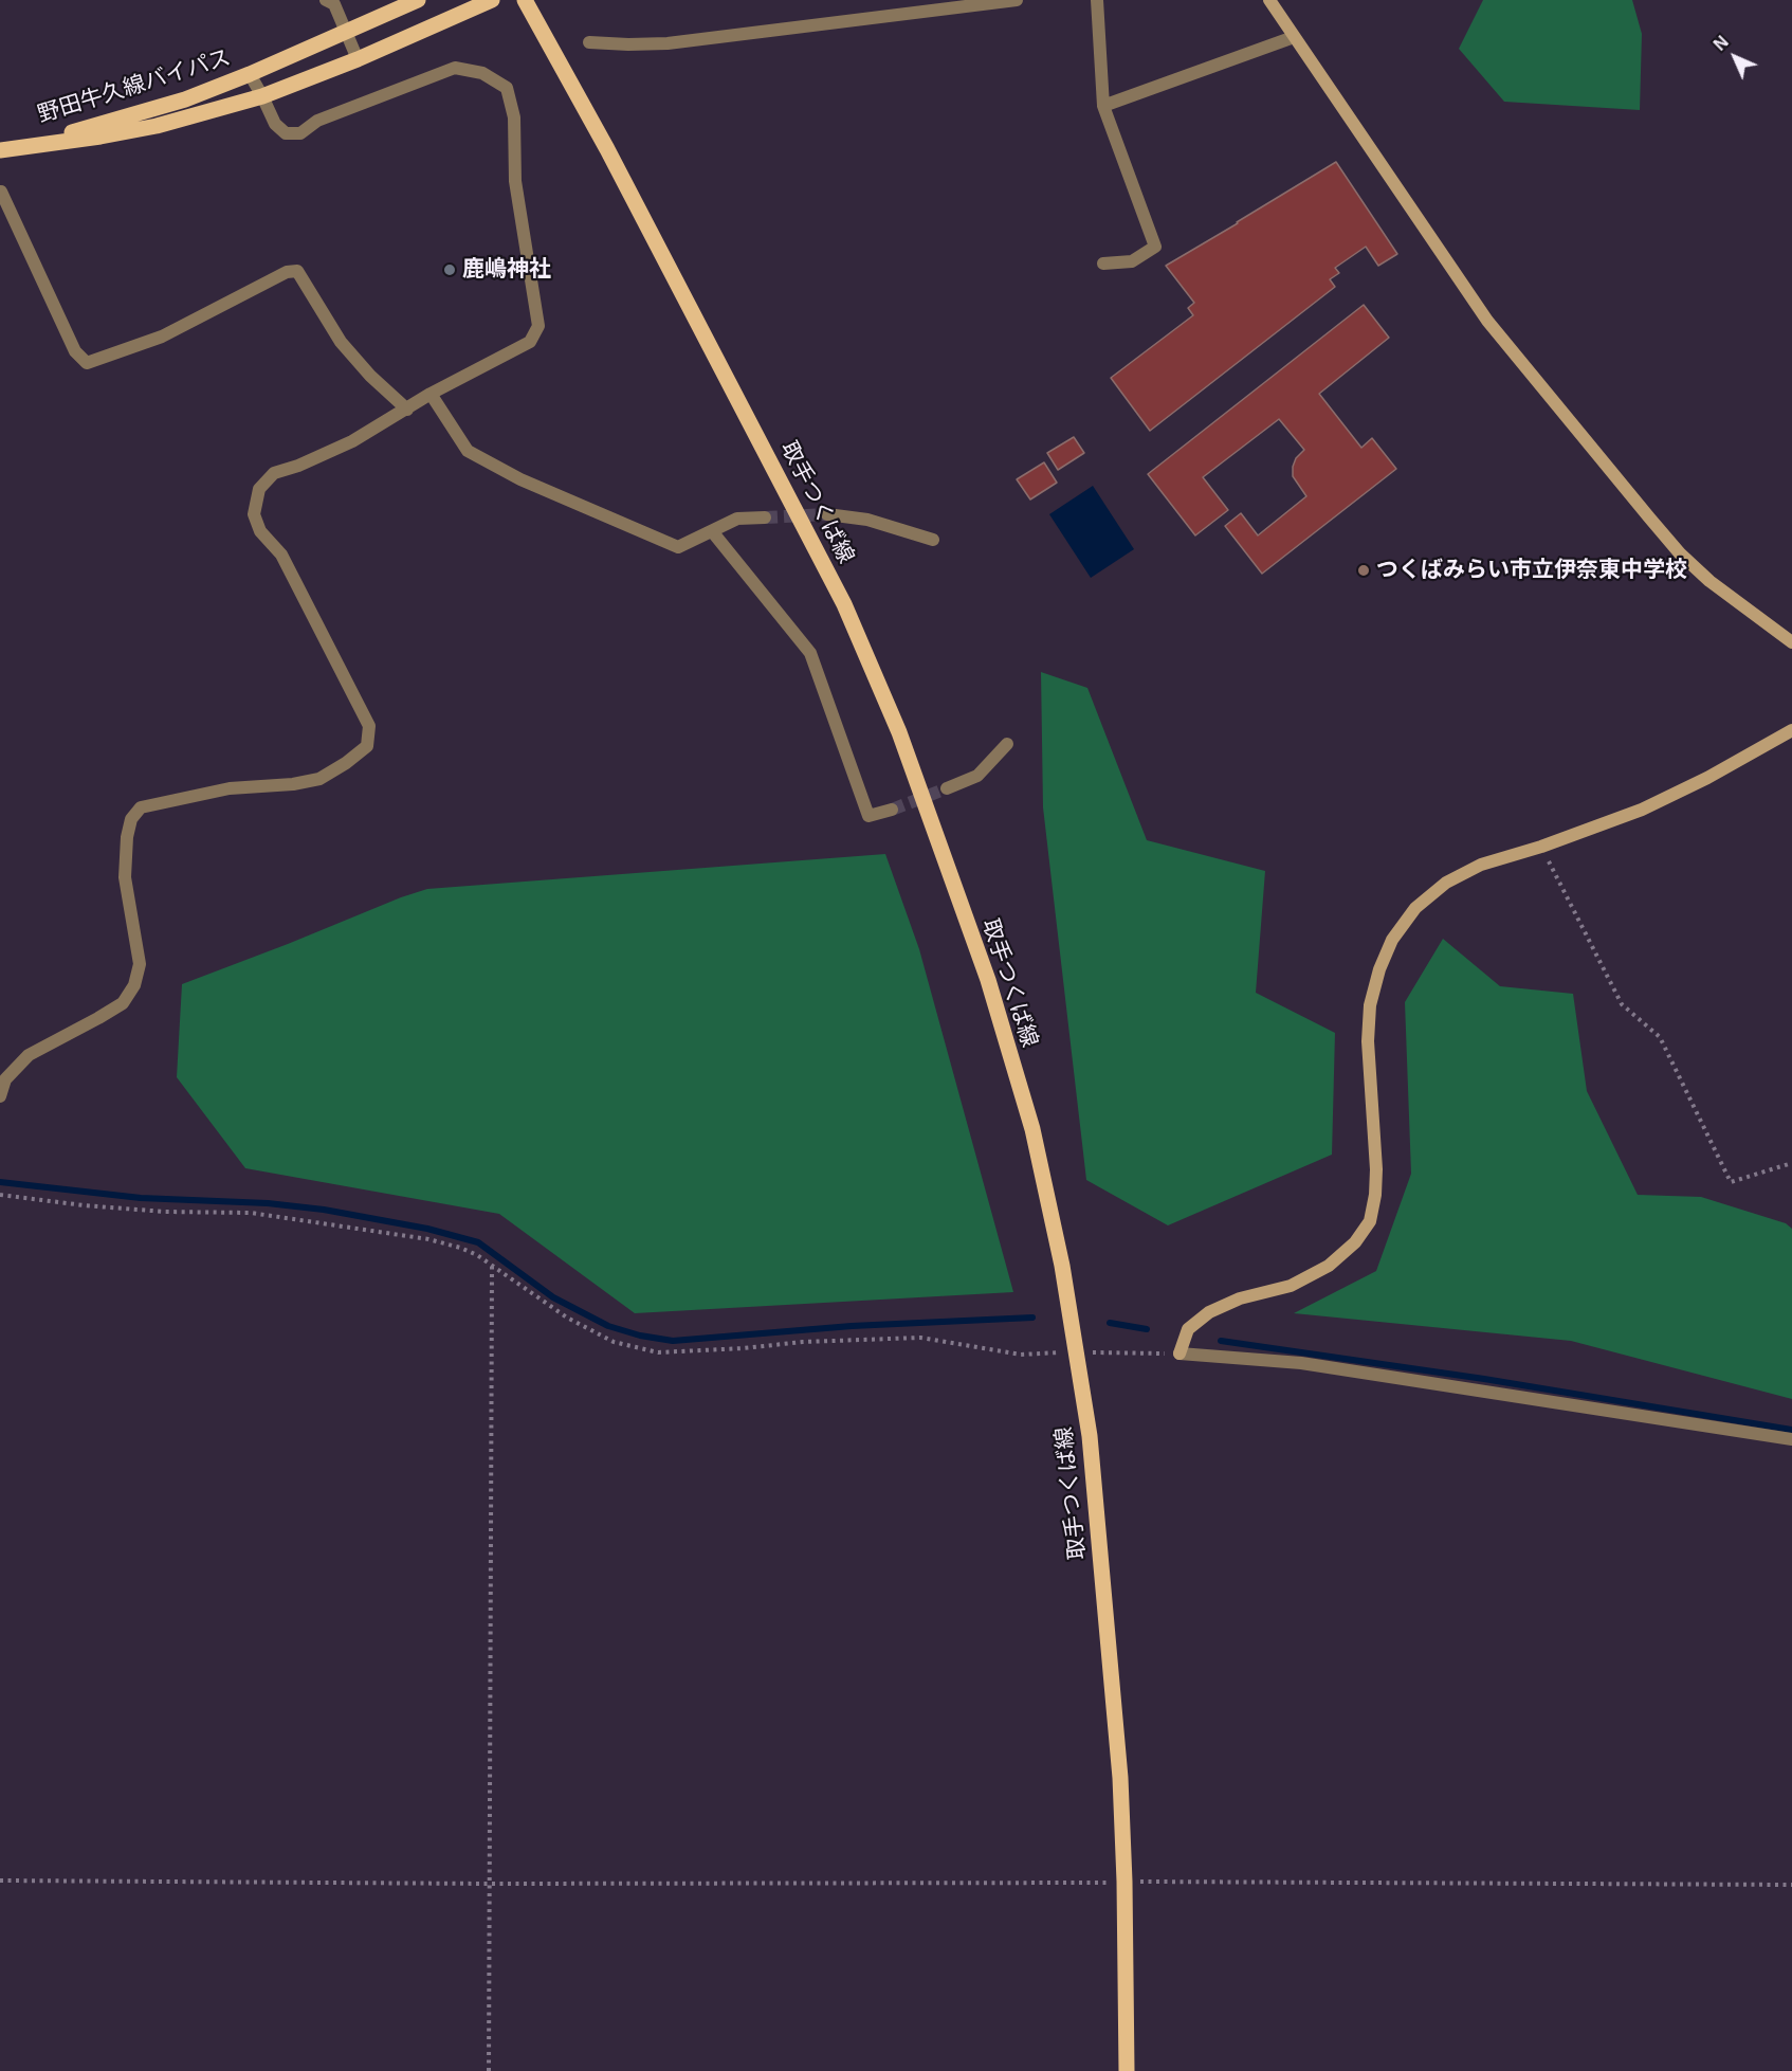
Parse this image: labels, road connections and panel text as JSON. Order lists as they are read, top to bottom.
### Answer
{
  "streets": {
    "main road": ["野田牛久線バイパス", "取手つくば線"]
  },
  "places": ["鹿嶋神社", "つくばみらい市立伊奈東中学校"],
  "north": "top left"
}
